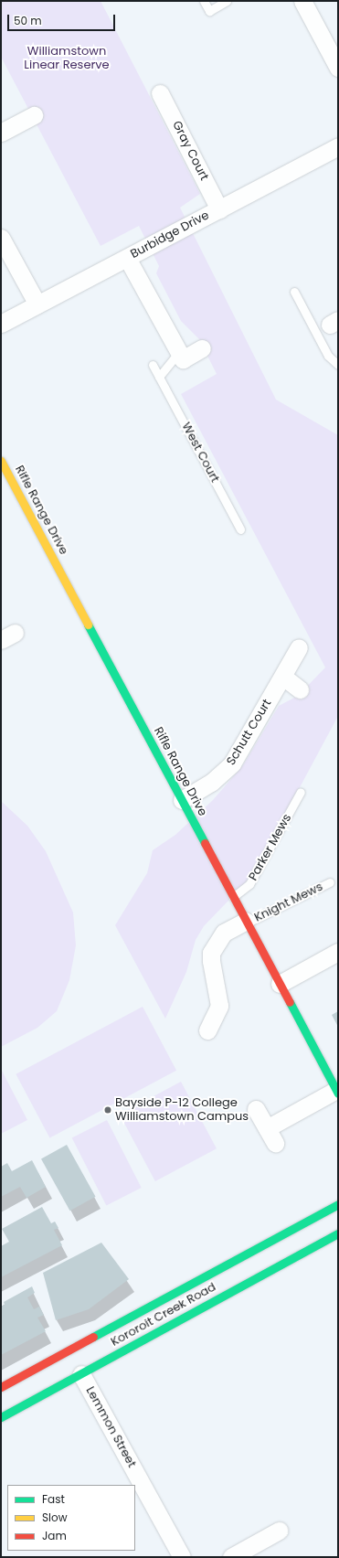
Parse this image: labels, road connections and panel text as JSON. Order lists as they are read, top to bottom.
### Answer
{
  "streets": {
    "main road": ["Rifle Range Drive", "Kororoit Creek Road"],
    "street": [
      "Gray Court",
      "Burbidge Drive",
      "Schutt Court",
      "Lemmon Street"
    ],
    "lane": ["West Court", "Parker Mews", "Knight Mews"]
  },
  "crossings": [
    ["Gray Court", "Burbidge Drive"],
    ["Rifle Range Drive", "Schutt Court"],
    ["Rifle Range Drive", "Parker Mews"],
    ["Rifle Range Drive", "Knight Mews"],
    ["Kororoit Creek Road", "Lemmon Street"]
  ],
  "parks": ["Williamstown Linear Reserve"],
  "places": ["Bayside P-12 College Williamstown Campus"],
  "legend": ["Fast", "Slow", "Jam"],
  "scale_bar": "50 m"
}
